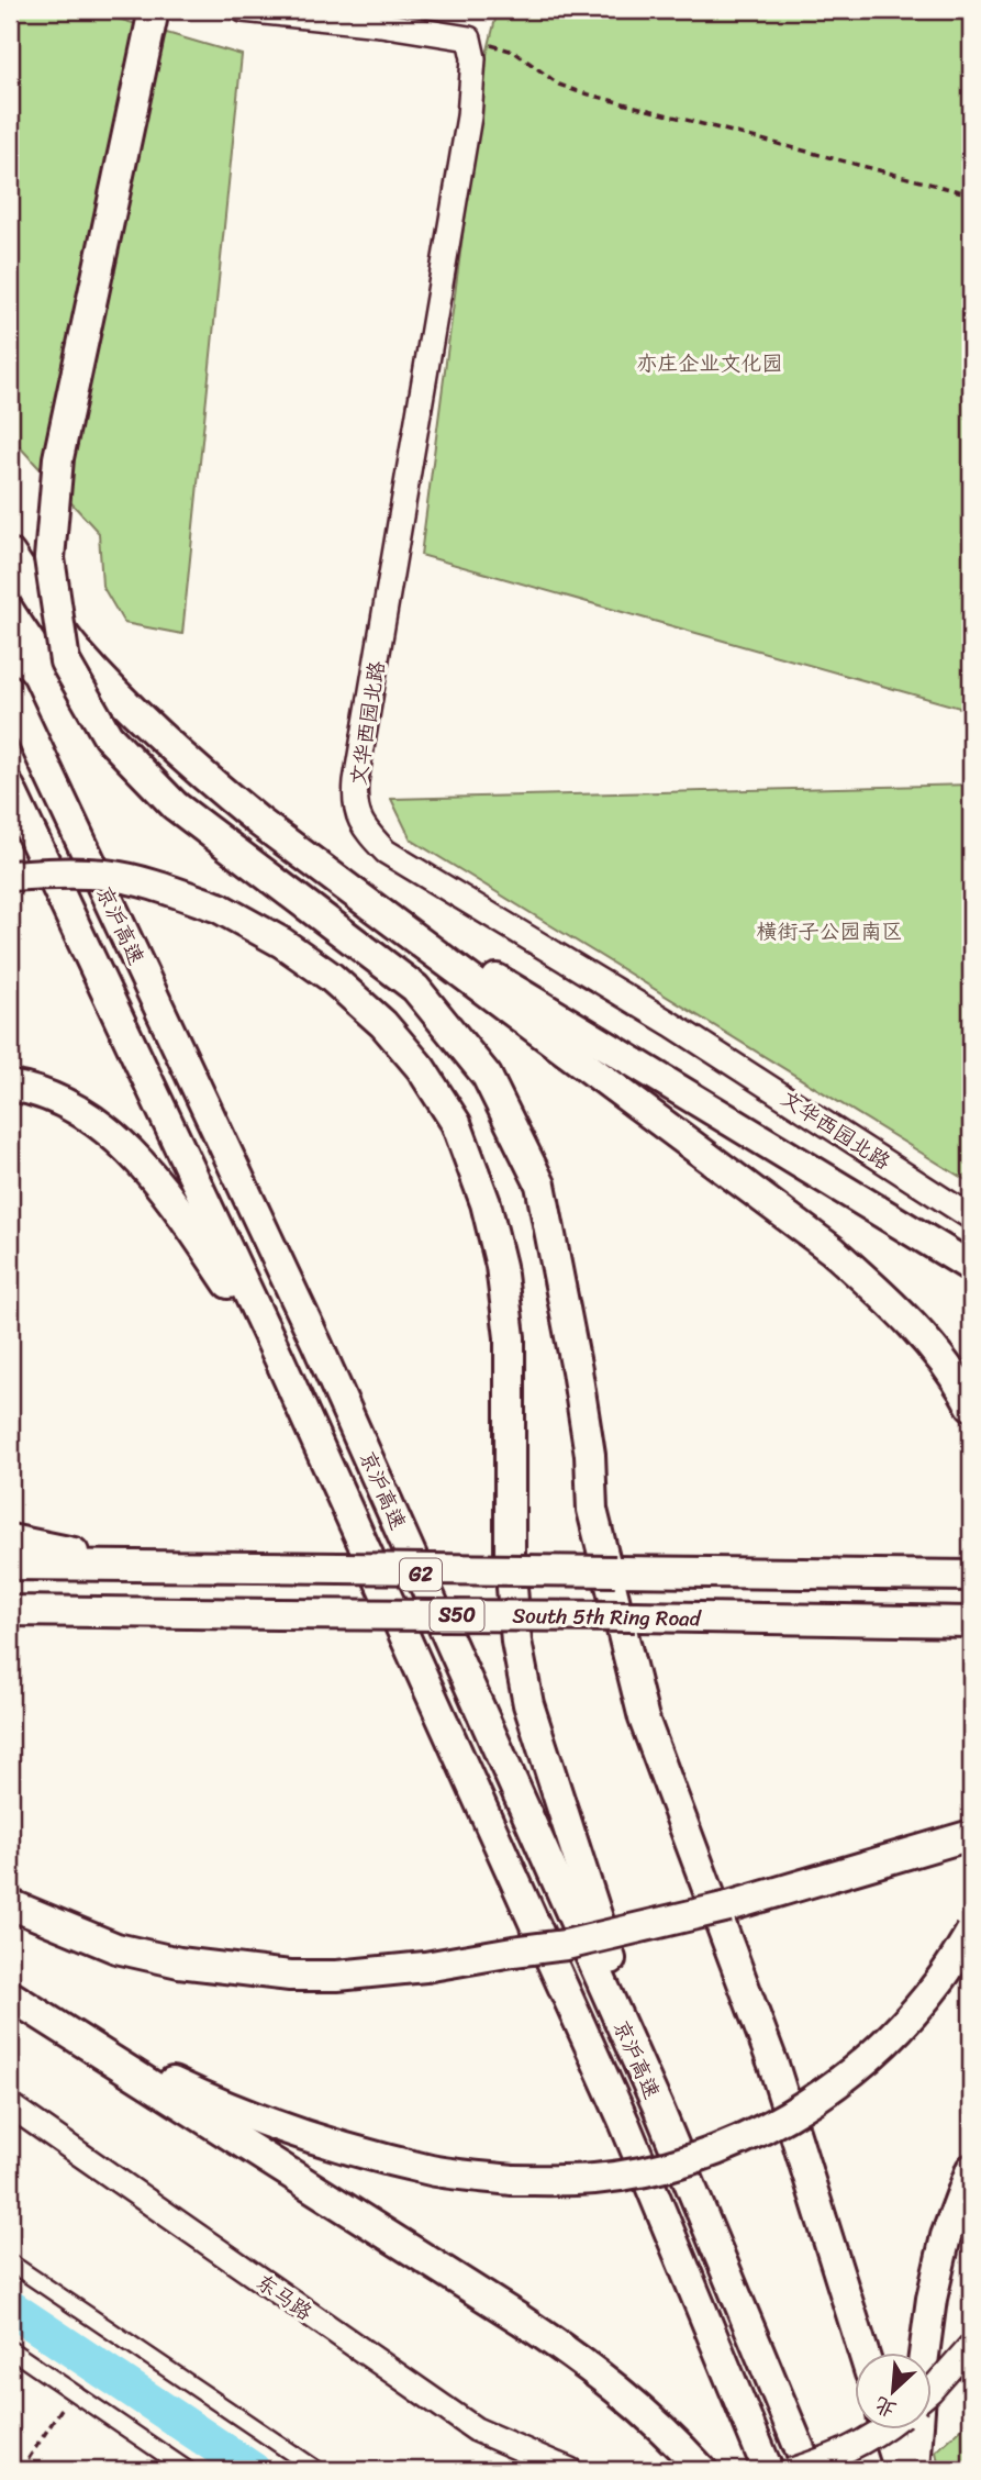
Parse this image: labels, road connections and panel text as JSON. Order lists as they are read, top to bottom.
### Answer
{
  "streets": {
    "highway": [
      "京沪高速",
      "G2",
      "S50",
      "South 5th Ring Road"
    ],
    "street": ["文华西园北路", "东马路"]
  },
  "parks": ["亦庄企业文化园", "横街子公园南区"],
  "north": "bottom left"
}
